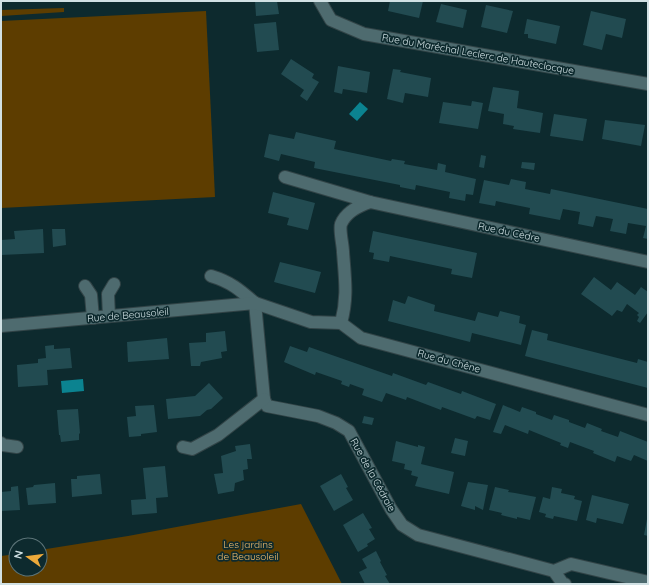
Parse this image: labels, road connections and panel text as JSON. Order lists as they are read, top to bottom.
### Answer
{
  "streets": {
    "street": [
      "Rue du Maréchal Leclerc de Hauteclocque",
      "Rue du Cèdre",
      "Rue de Beausoleil",
      "Rue du Chêne",
      "Rue de la Cédraie"
    ]
  },
  "parks": ["Les jardins de Beausoleil"],
  "north": "left"
}
